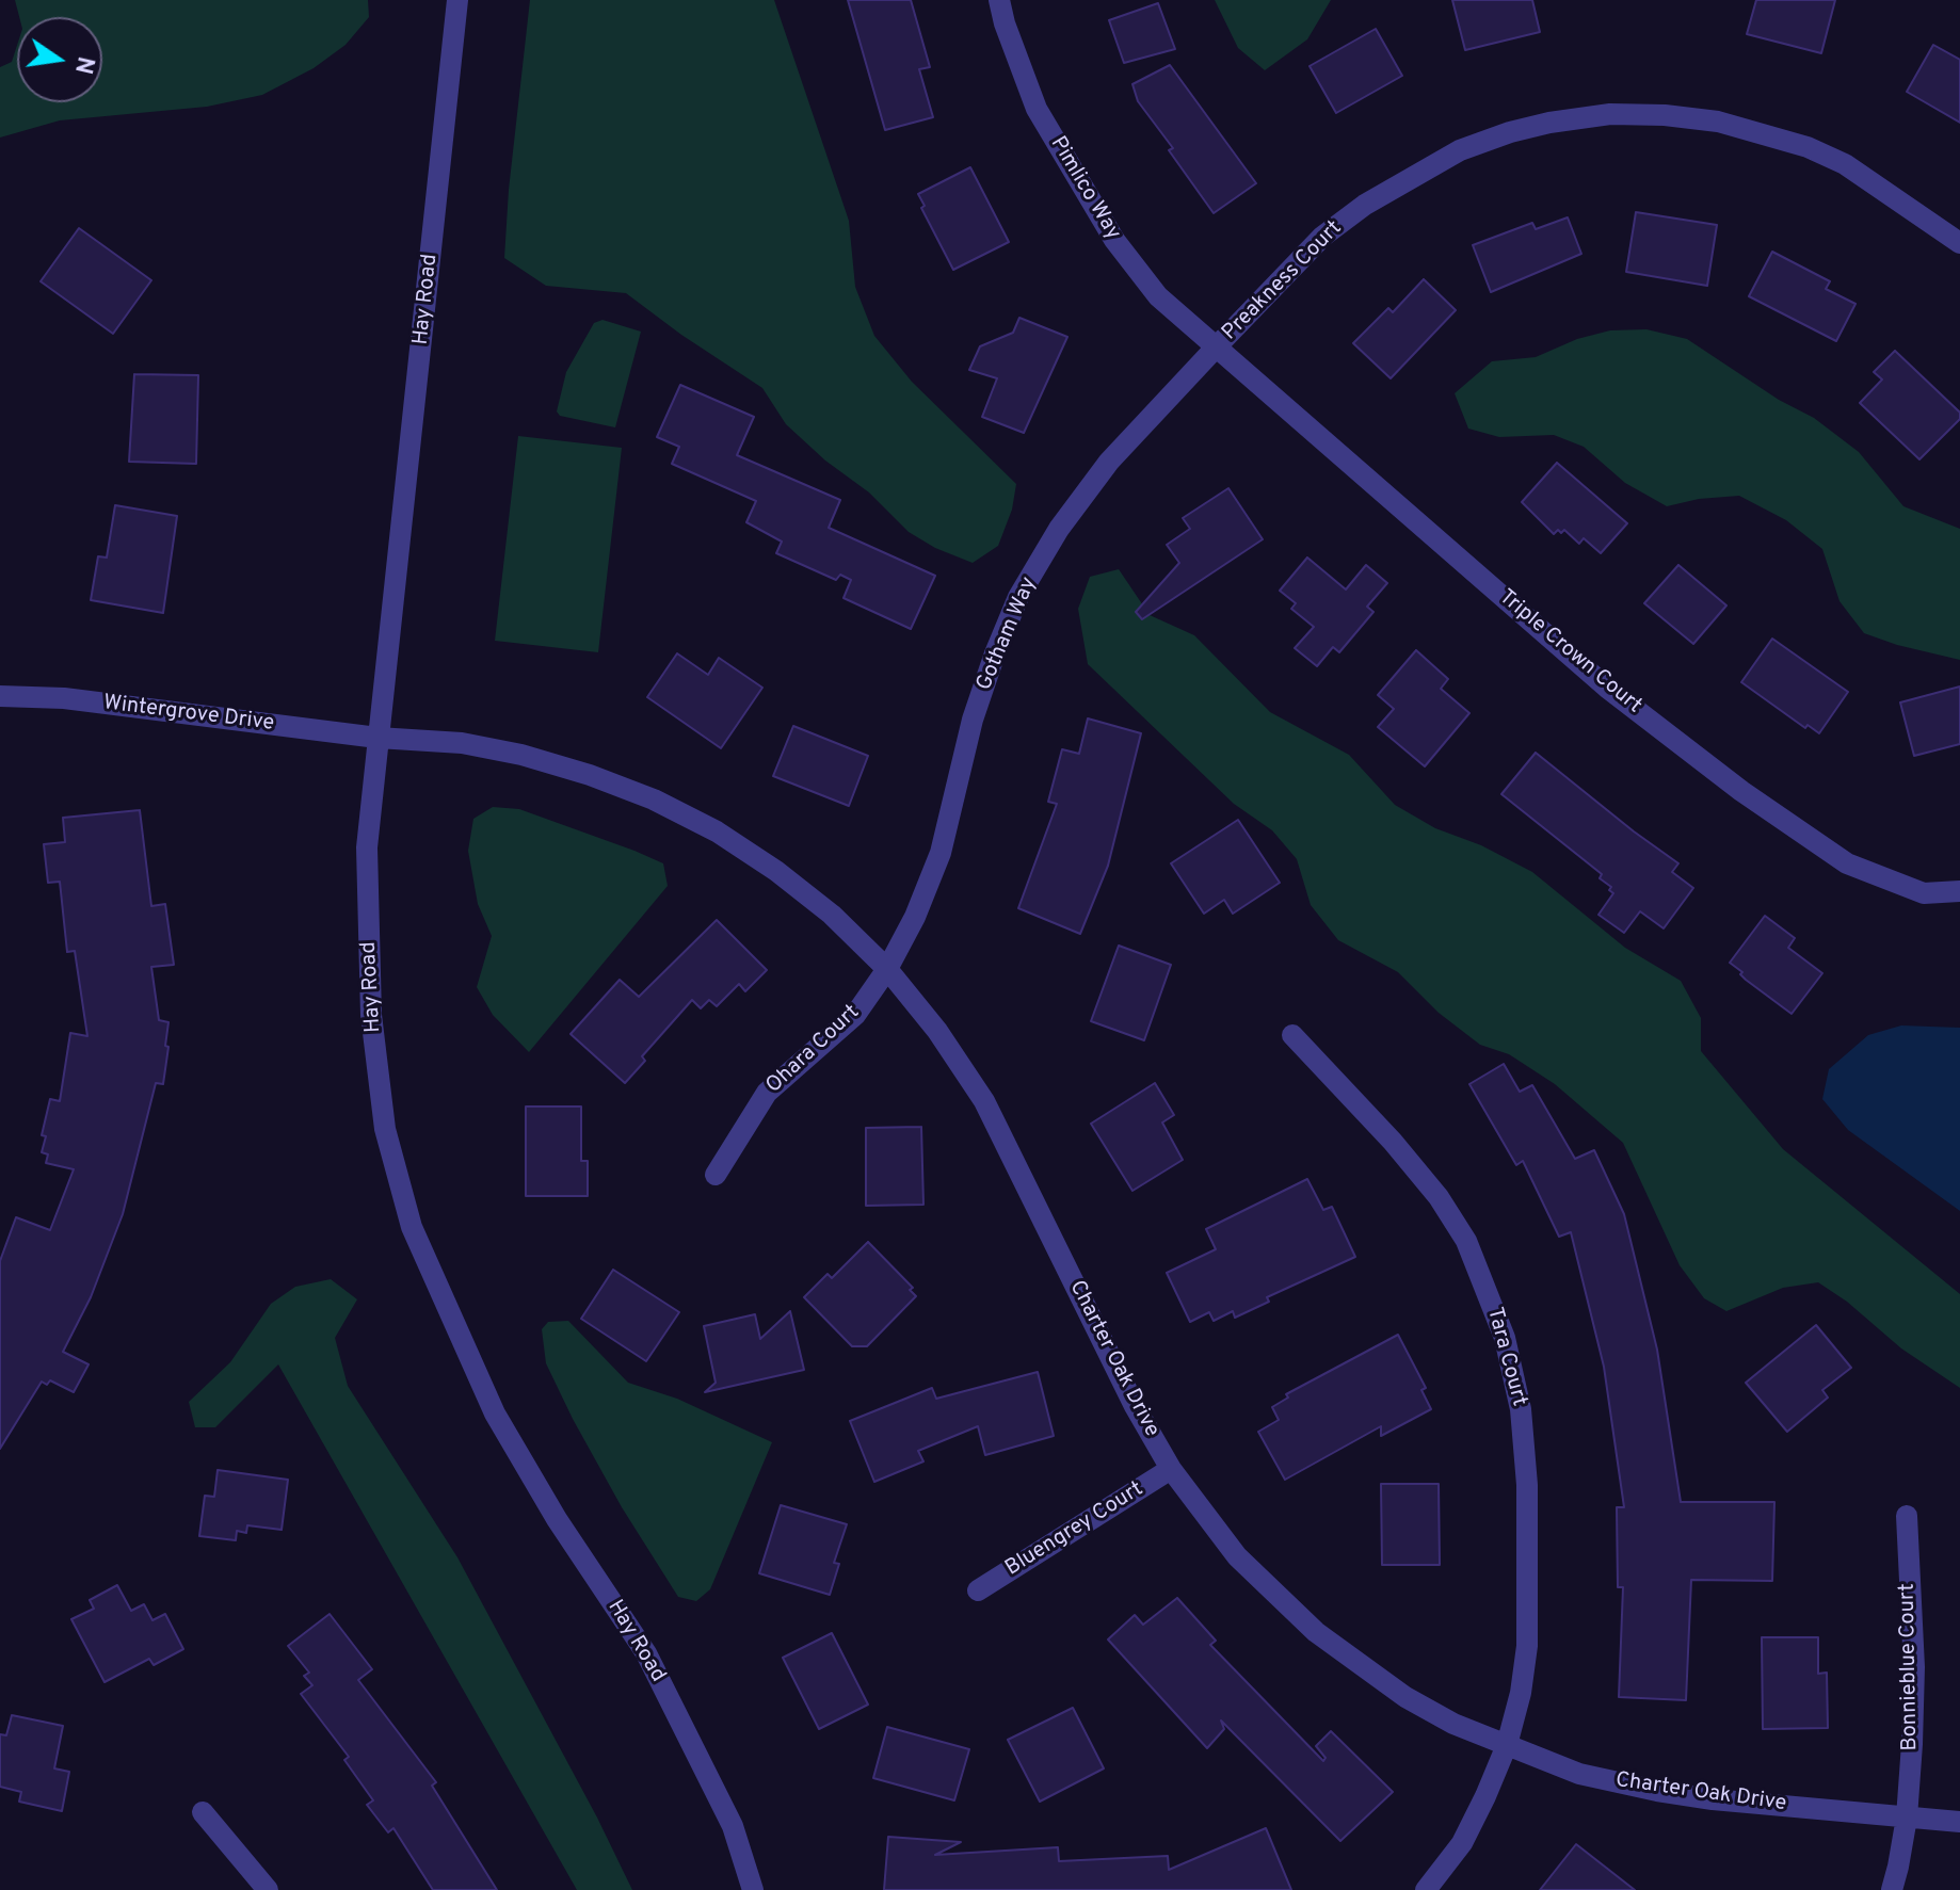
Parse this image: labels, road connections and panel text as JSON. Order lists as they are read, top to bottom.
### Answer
{
  "streets": {
    "street": [
      "Pimlico Way",
      "Preakness Court",
      "Hay Road",
      "Gotham Way",
      "Triple Crown Court",
      "Wintergrove Drive",
      "Ohara Court",
      "Tara Court",
      "Charter Oak Drive",
      "Bluengrey Court",
      "Bonnieblue Court"
    ]
  },
  "crossings": [
    ["Pimlico Way", "Preakness Court"],
    ["Pimlico Way", "Gotham Way"],
    ["Pimlico Way", "Triple Crown Court"],
    ["Preakness Court", "Gotham Way"],
    ["Preakness Court", "Triple Crown Court"],
    ["Hay Road", "Wintergrove Drive"],
    ["Hay Road", "Charter Oak Drive"],
    ["Gotham Way", "Triple Crown Court"],
    ["Gotham Way", "Ohara Court"],
    ["Gotham Way", "Charter Oak Drive"],
    ["Wintergrove Drive", "Charter Oak Drive"],
    ["Ohara Court", "Charter Oak Drive"],
    ["Tara Court", "Charter Oak Drive"],
    ["Charter Oak Drive", "Bluengrey Court"],
    ["Charter Oak Drive", "Bonnieblue Court"]
  ],
  "north": "right"
}
